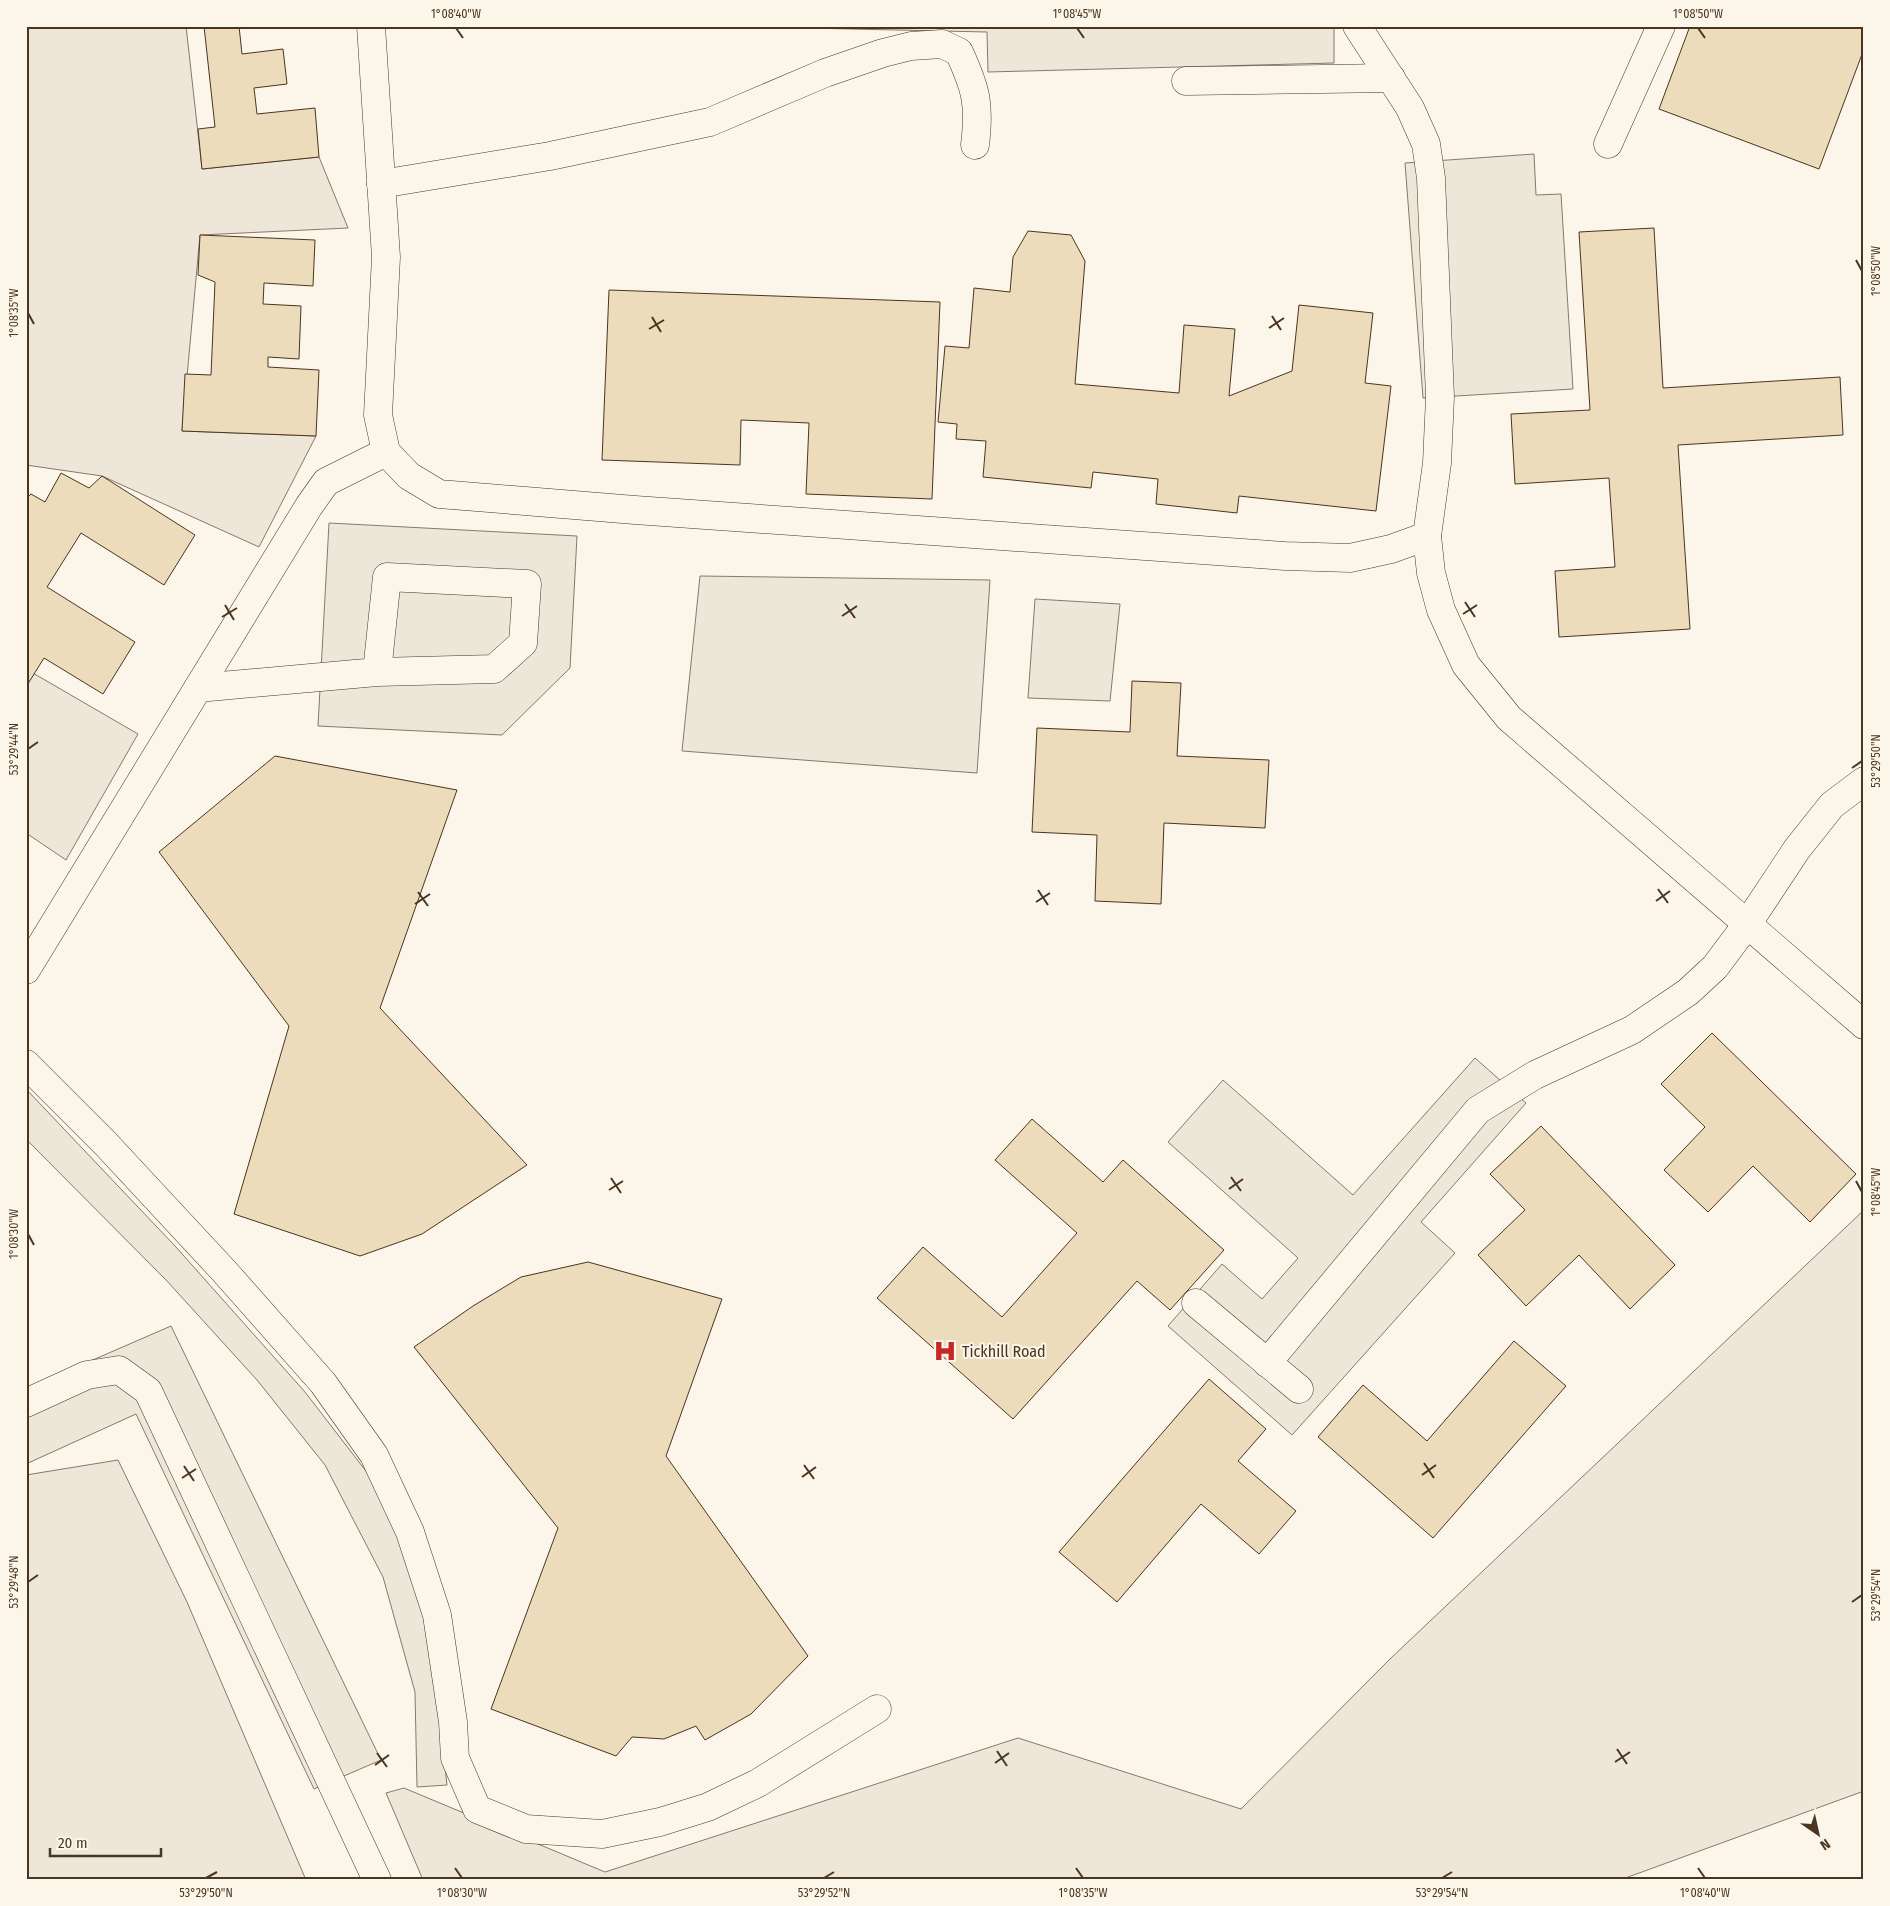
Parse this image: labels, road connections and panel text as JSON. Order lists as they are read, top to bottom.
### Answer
{
  "places": {
    "hospital": ["Tickhill Road"]
  },
  "scale_bar": "20 m",
  "north": "bottom right",
  "coordinates": [
    "1°08'40\"W",
    "1°08'45\"W",
    "1°08'50\"W",
    "1°08'35\"W",
    "53°29'44\"N",
    "53°29'50\"N",
    "1°08'30\"W",
    "53°29'48\"N",
    "53°29'54\"N",
    "53°29'52\"N"
  ]
}
